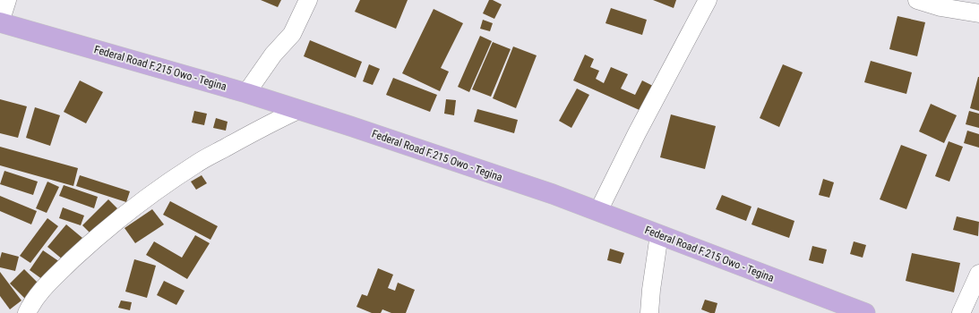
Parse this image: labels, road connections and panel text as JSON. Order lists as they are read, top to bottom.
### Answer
{
  "streets": {
    "main road": ["Federal Road F.215 Owo - Tegina"]
  }
}
